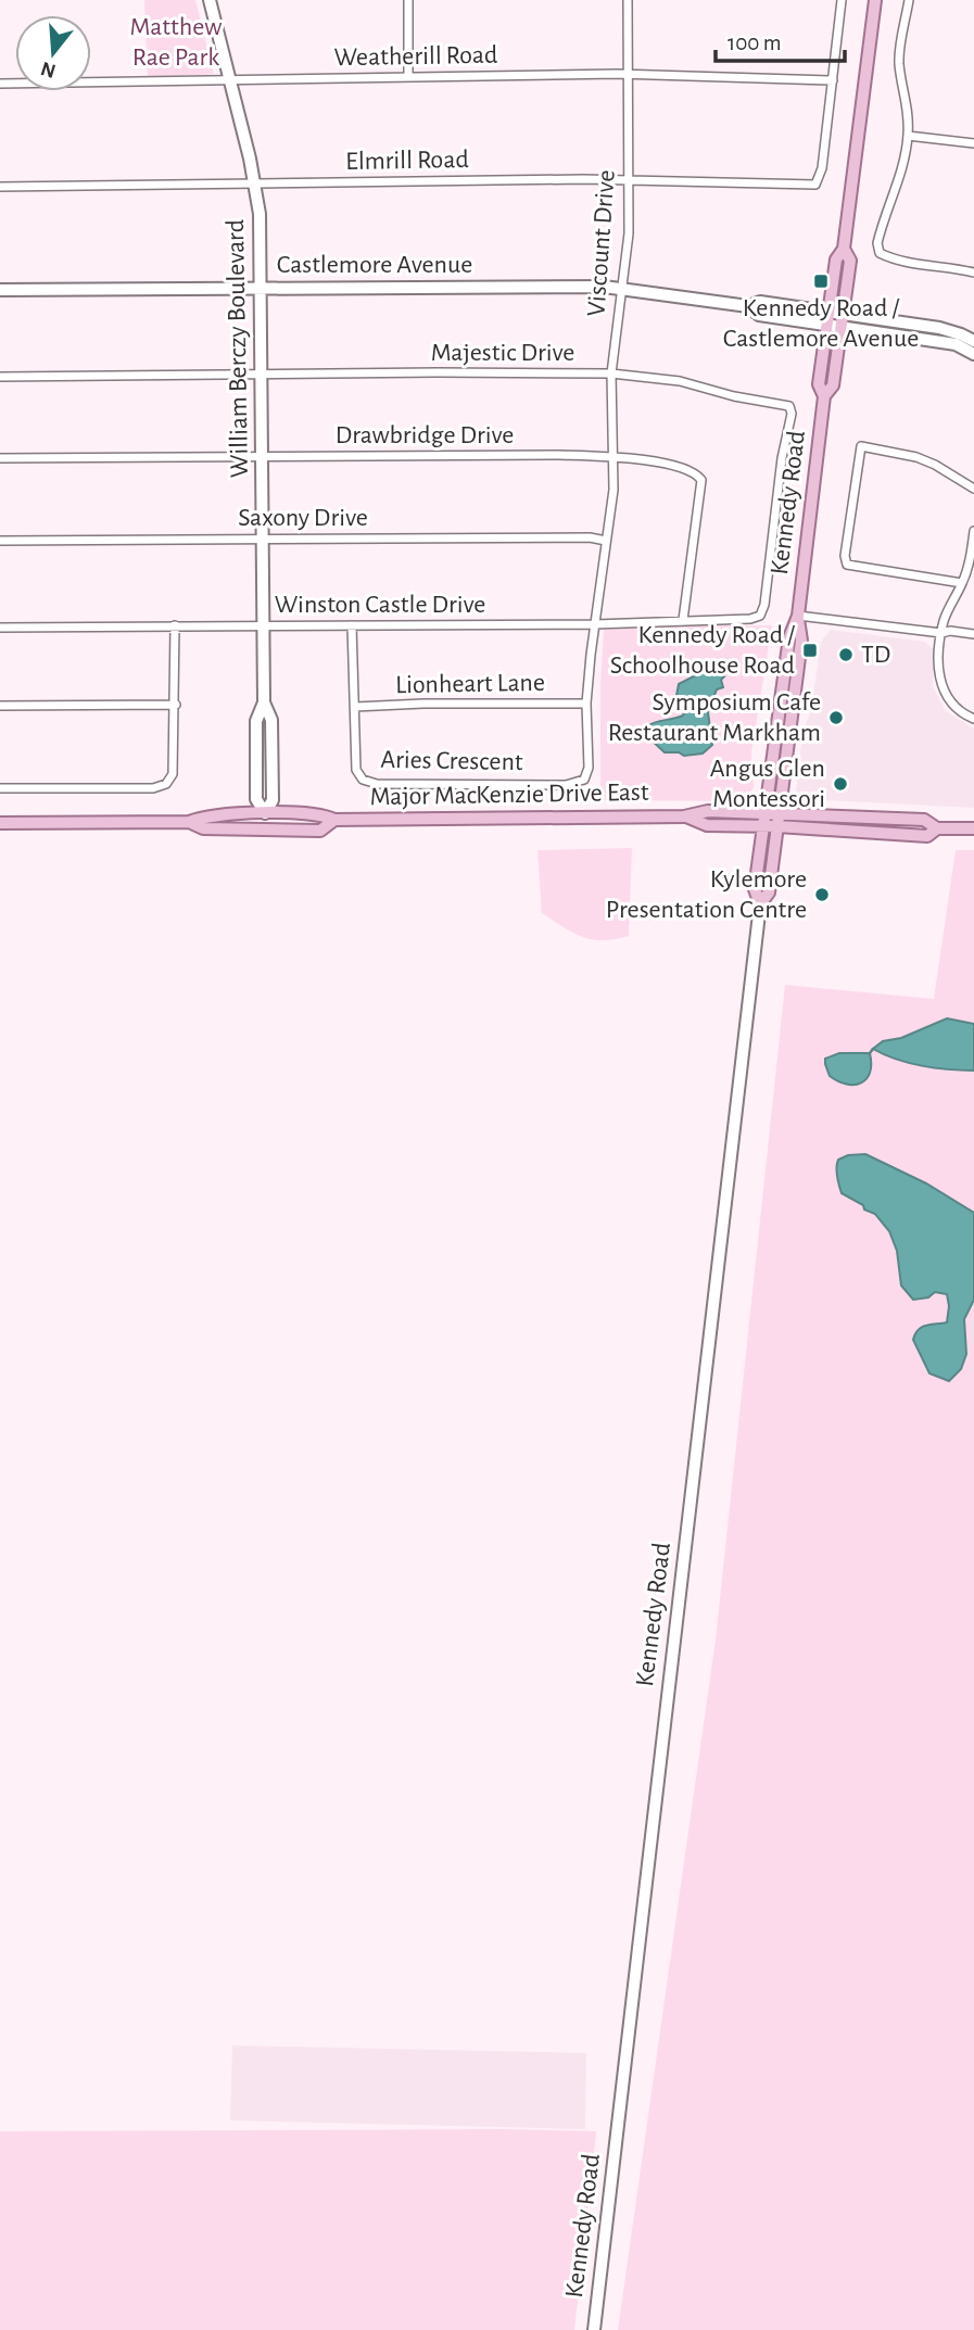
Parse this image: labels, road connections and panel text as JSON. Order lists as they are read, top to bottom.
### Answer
{
  "streets": {
    "main road": ["Kennedy Road", "Major MacKenzie Drive East"],
    "street": [
      "Weatherill Road",
      "Elmrill Road",
      "Viscount Drive",
      "Castlemore Avenue",
      "William Berczy Boulevard",
      "Majestic Drive",
      "Drawbridge Drive",
      "Saxony Drive",
      "Winston Castle Drive",
      "Lionheart Lane",
      "Aries Crescent"
    ]
  },
  "crossings": [
    ["Weatherill Road", "Elmrill Road"],
    ["Weatherill Road", "Viscount Drive"],
    ["Weatherill Road", "William Berczy Boulevard"],
    ["Elmrill Road", "Viscount Drive"],
    ["Elmrill Road", "William Berczy Boulevard"],
    ["Viscount Drive", "Castlemore Avenue"],
    ["Viscount Drive", "Majestic Drive"],
    ["Viscount Drive", "Drawbridge Drive"],
    ["Viscount Drive", "Saxony Drive"],
    ["Viscount Drive", "Winston Castle Drive"],
    ["Viscount Drive", "Aries Crescent"],
    ["Castlemore Avenue", "William Berczy Boulevard"],
    ["Castlemore Avenue", "Kennedy Road"],
    ["William Berczy Boulevard", "Majestic Drive"],
    ["William Berczy Boulevard", "Drawbridge Drive"],
    ["William Berczy Boulevard", "Saxony Drive"],
    ["William Berczy Boulevard", "Winston Castle Drive"],
    ["William Berczy Boulevard", "Major MacKenzie Drive East"],
    ["Majestic Drive", "Winston Castle Drive"],
    ["Drawbridge Drive", "Winston Castle Drive"],
    ["Kennedy Road", "Major MacKenzie Drive East"],
    ["Winston Castle Drive", "Aries Crescent"],
    ["Lionheart Lane", "Aries Crescent"]
  ],
  "parks": ["Matthew Rae Park"],
  "places": {
    "transit": ["Kennedy Road / Castlemore Avenue", "Kennedy Road / Schoolhouse Road"],
    "other": [
      "TD",
      "Symposium Cafe Restaurant Markham",
      "Angus Glen Montessori",
      "Kylemore Presentation Centre"
    ]
  },
  "scale_bar": "100 m",
  "north": "bottom"
}
